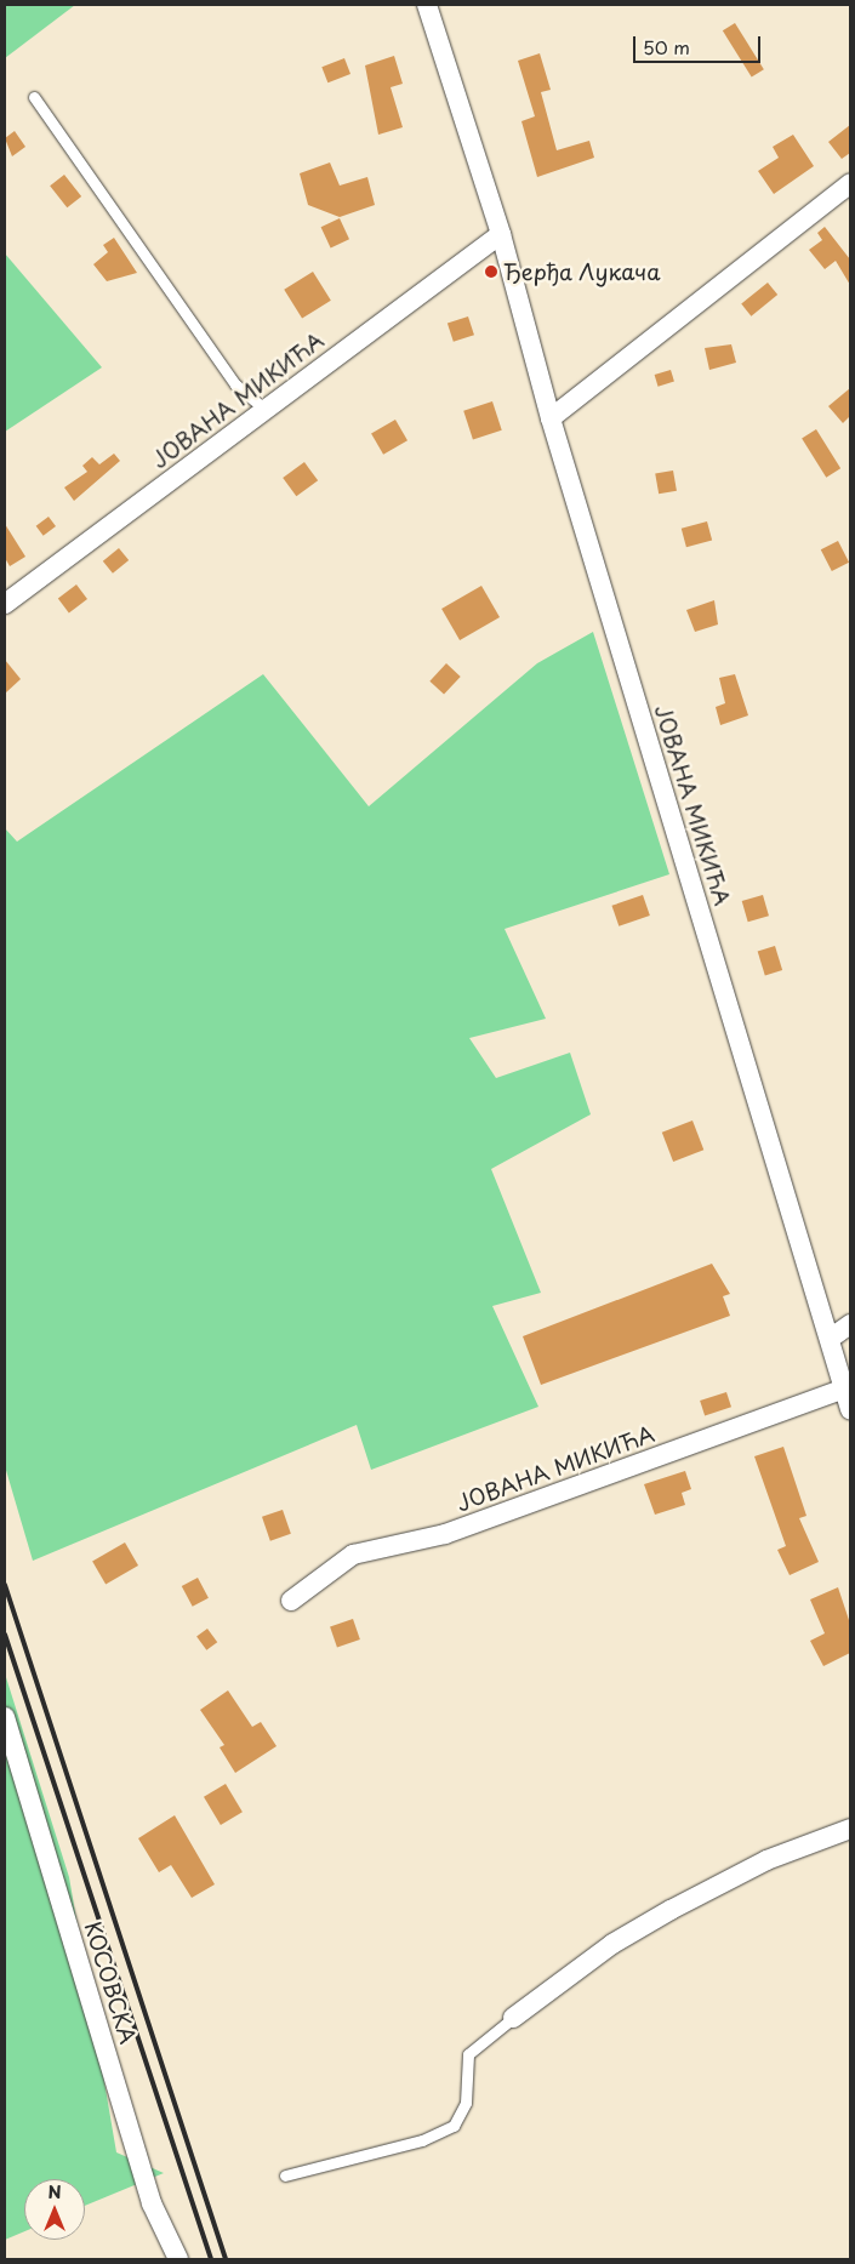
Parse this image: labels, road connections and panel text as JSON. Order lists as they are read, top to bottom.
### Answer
{
  "streets": {
    "street": ["ЈОВАНА МИКИЋА", "КОСОВСКА"]
  },
  "places": ["Ђерђа Лукача"],
  "scale_bar": "50 m",
  "north": "top"
}
